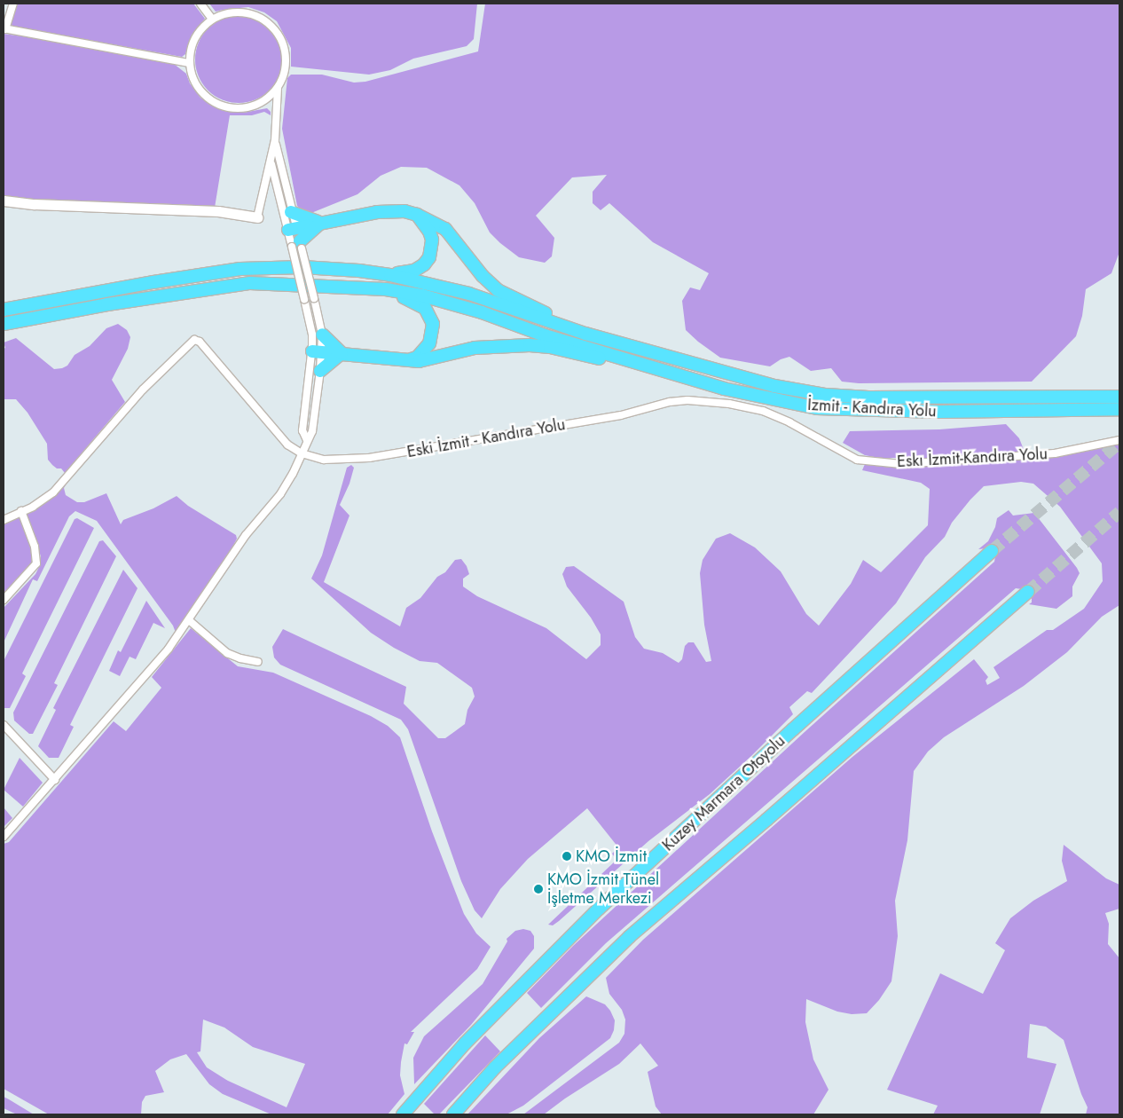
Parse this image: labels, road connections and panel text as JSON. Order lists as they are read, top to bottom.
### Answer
{
  "streets": {
    "highway": ["İzmit - Kandıra Yolu", "Kuzey Marmara Otoyolu"],
    "street": ["Eski İzmit - Kandıra Yolu", "Eskı İzmit-Kandıra Yolu"]
  },
  "crossings": [
    ["Eski İzmit - Kandıra Yolu", "Eskı İzmit-Kandıra Yolu"]
  ],
  "places": ["KMO İzmit", "KMO İzmit Tünel İşletme Merkezi"]
}
